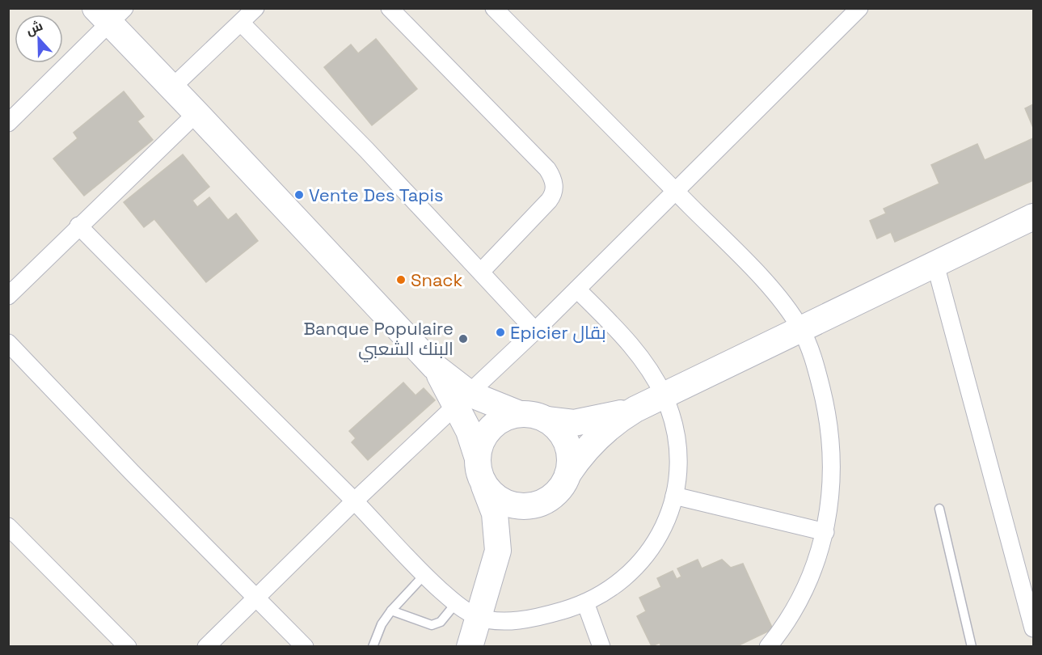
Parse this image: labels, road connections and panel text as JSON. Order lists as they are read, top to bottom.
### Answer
{
  "places": [
    "Vente Des Tapis",
    "Snack",
    "Epicier بقال",
    "Banque Populaire البنك الشعبي"
  ],
  "north": "top"
}
